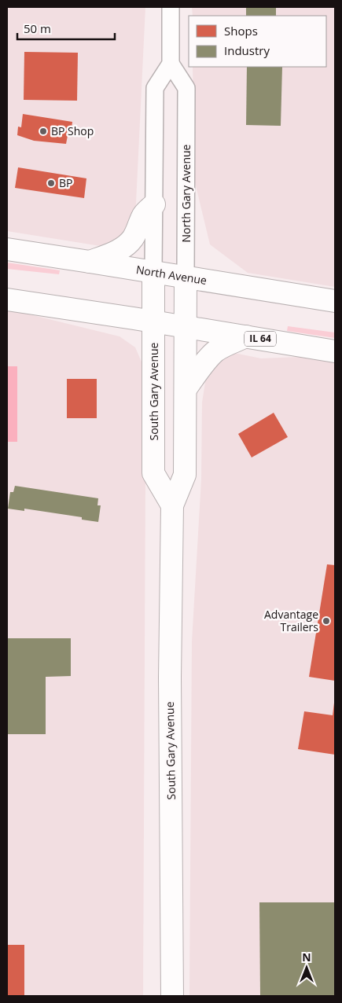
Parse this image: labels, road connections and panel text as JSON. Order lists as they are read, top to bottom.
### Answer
{
  "streets": {
    "main road": [
      "North Gary Avenue",
      "North Avenue",
      "IL 64",
      "South Gary Avenue"
    ]
  },
  "crossings": [
    ["North Gary Avenue", "North Avenue"],
    ["North Gary Avenue", "IL 64"],
    ["North Gary Avenue", "South Gary Avenue"],
    ["North Avenue", "South Gary Avenue"],
    ["IL 64", "South Gary Avenue"]
  ],
  "places": ["BP Shop", "BP", "Advantage Trailers"],
  "legend": ["Shops", "Industry"],
  "scale_bar": "50 m",
  "north": "top"
}
